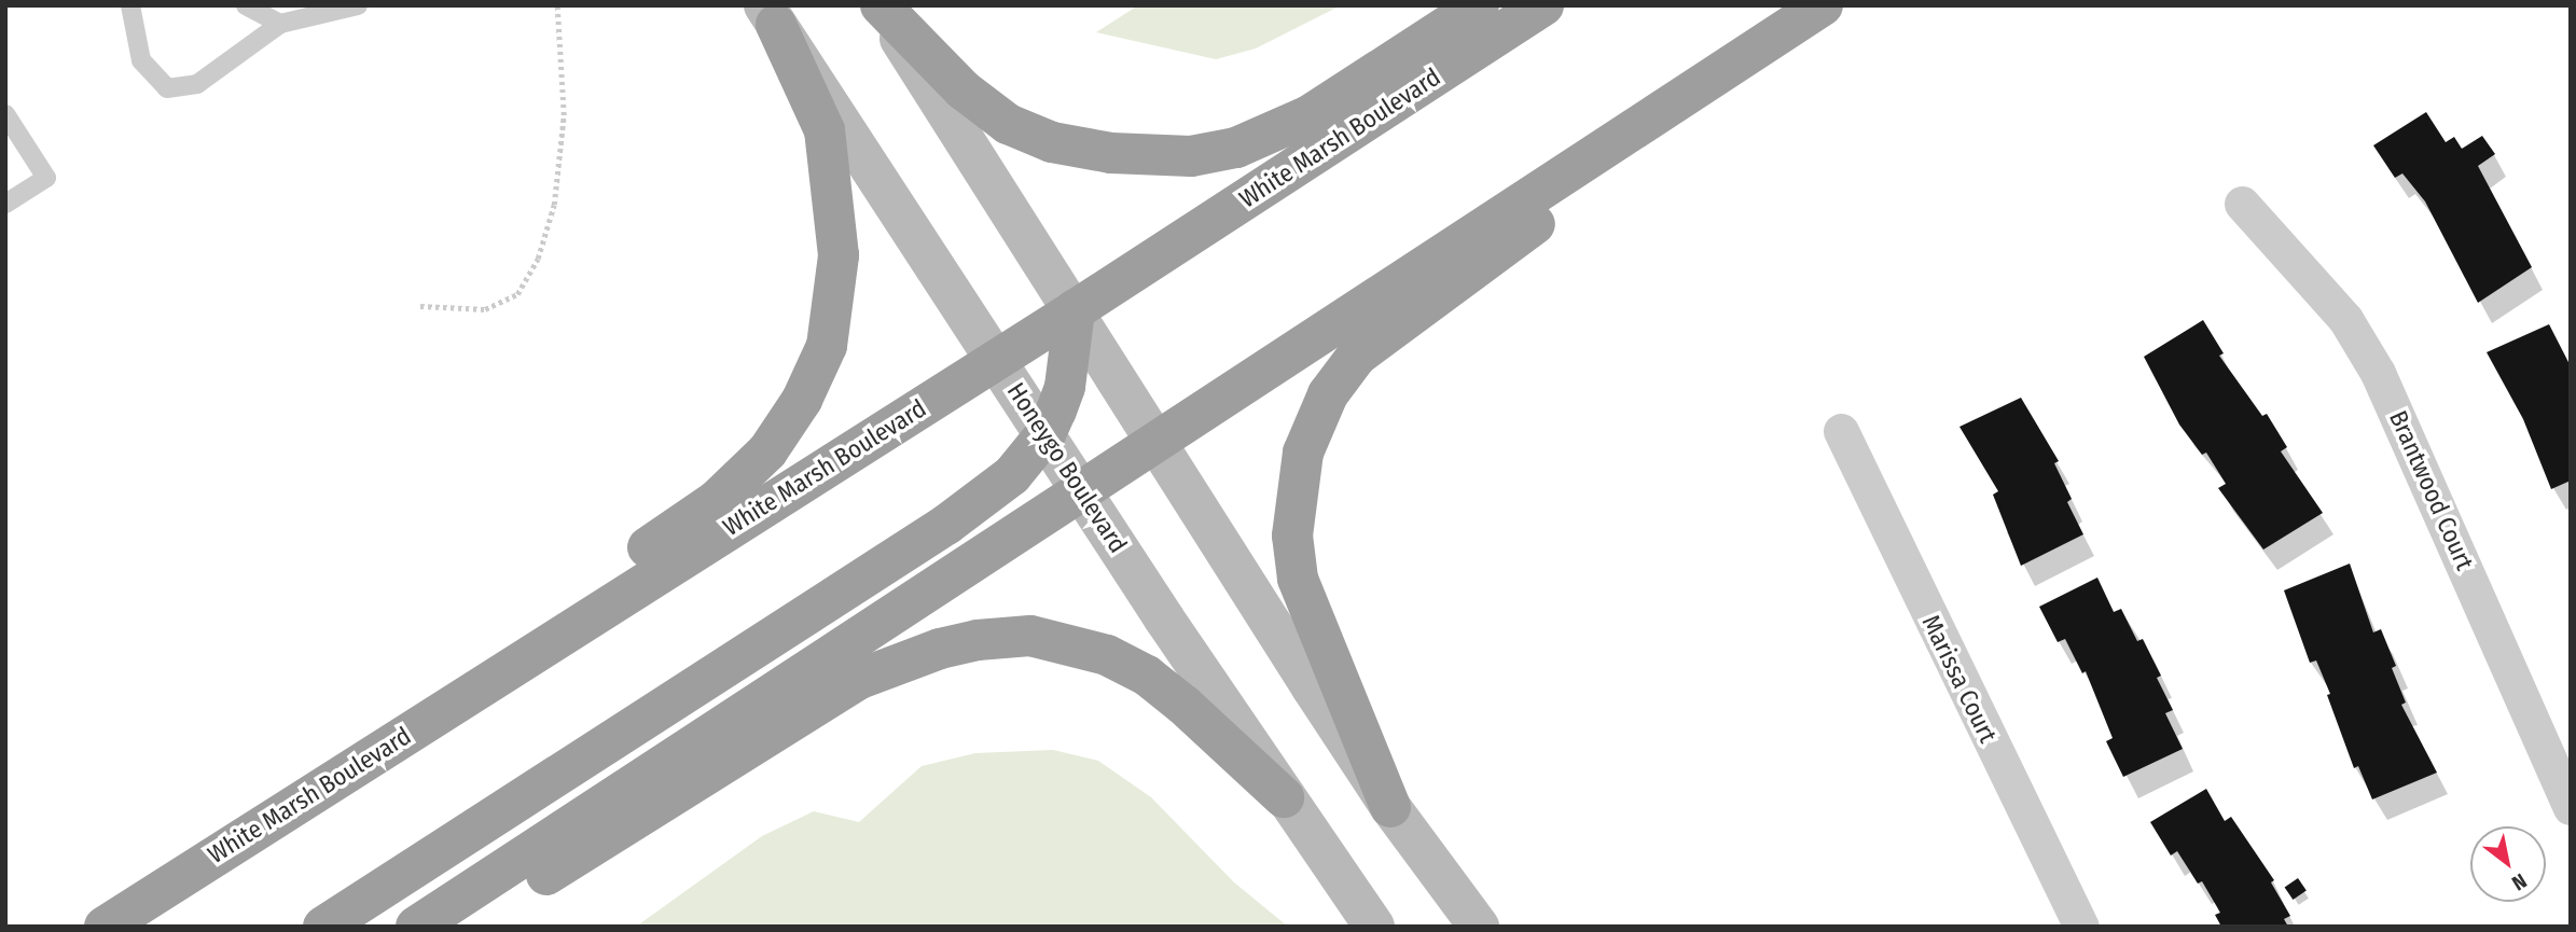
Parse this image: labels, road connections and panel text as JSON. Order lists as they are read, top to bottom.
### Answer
{
  "streets": {
    "highway": ["White Marsh Boulevard"],
    "main road": ["Honeygo Boulevard"],
    "street": ["Brantwood Court", "Marissa Court"]
  },
  "crossings": [
    ["White Marsh Boulevard", "Honeygo Boulevard"]
  ],
  "north": "bottom right"
}
